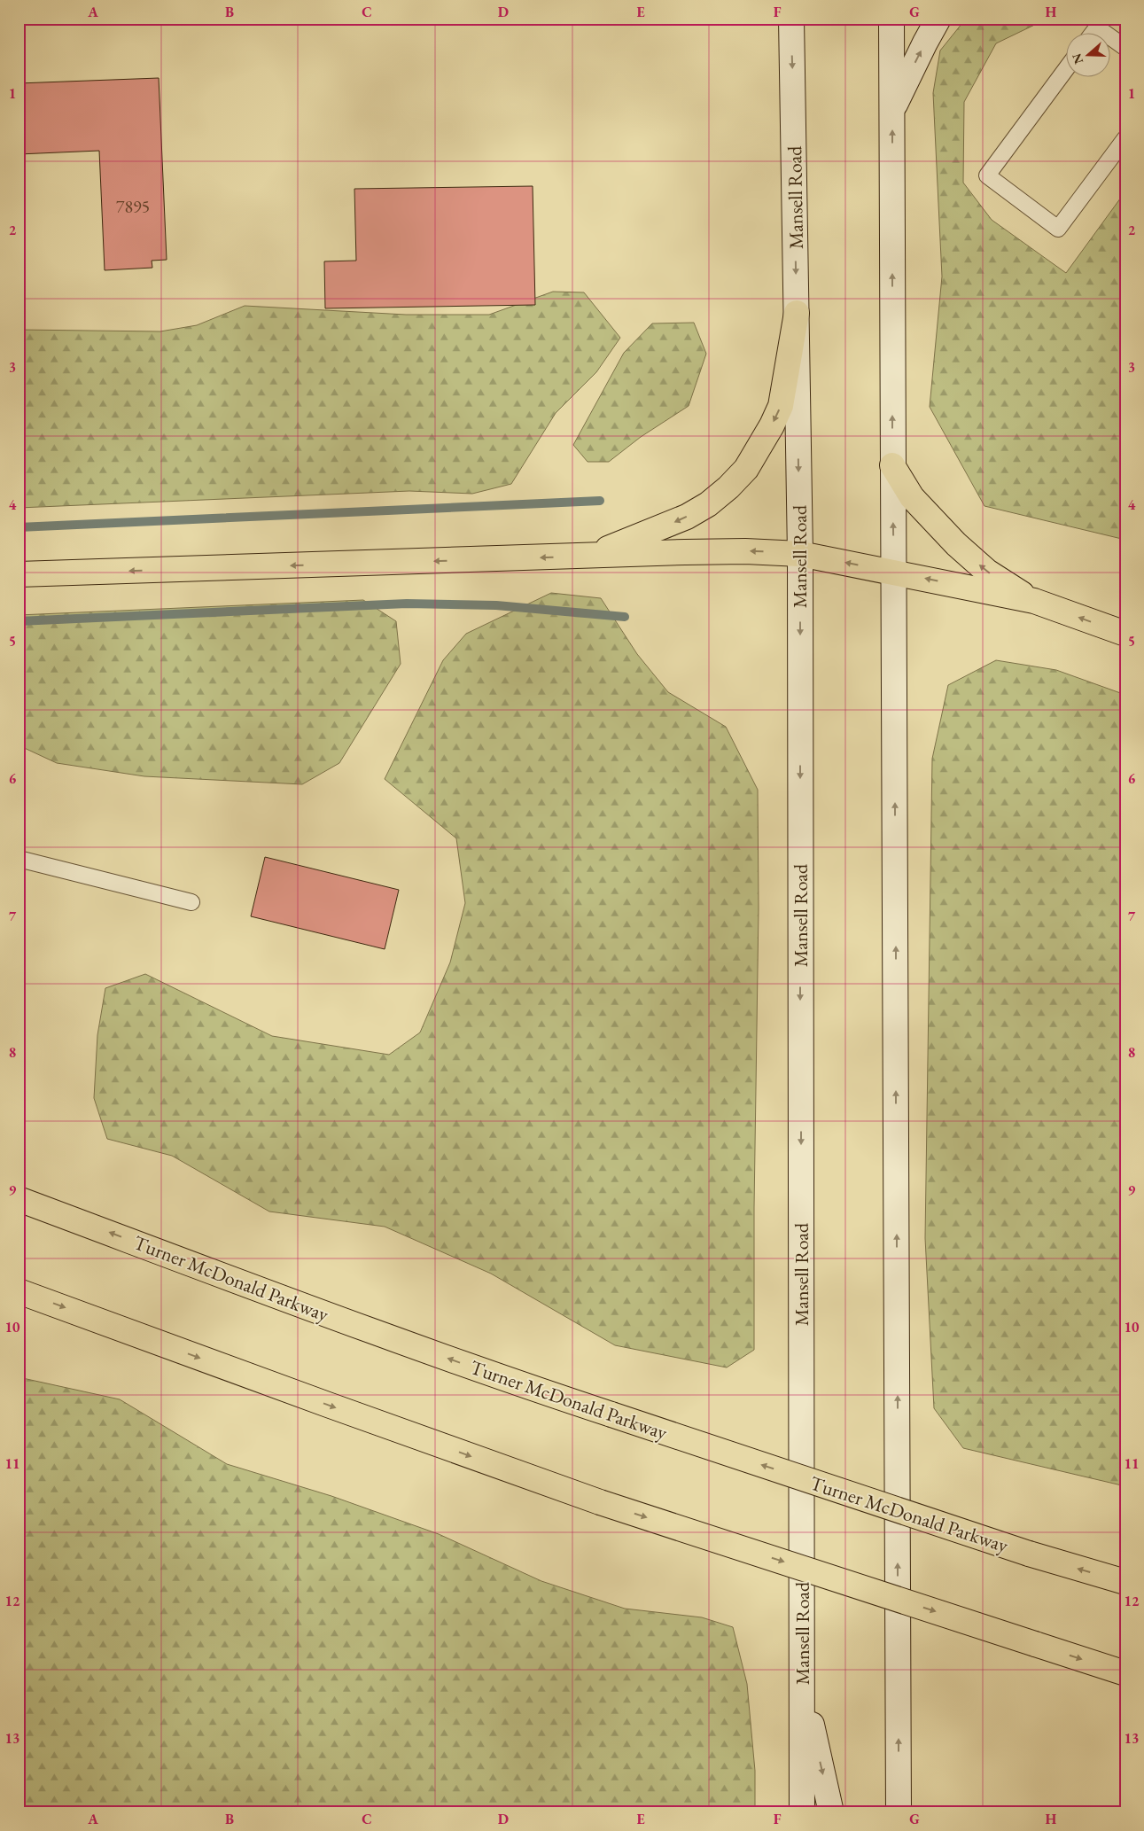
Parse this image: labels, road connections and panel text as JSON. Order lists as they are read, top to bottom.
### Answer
{
  "streets": {
    "highway": ["Turner McDonald Parkway"],
    "main road": ["Mansell Road"]
  },
  "house_numbers": ["7895"],
  "north": "left",
  "grid": {
    "columns": [
      "A",
      "B",
      "C",
      "D",
      "E",
      "F",
      "G",
      "H"
    ],
    "rows": [
      "1",
      "2",
      "3",
      "4",
      "5",
      "6",
      "7",
      "8",
      "9",
      "10",
      "11",
      "12",
      "13"
    ]
  }
}
